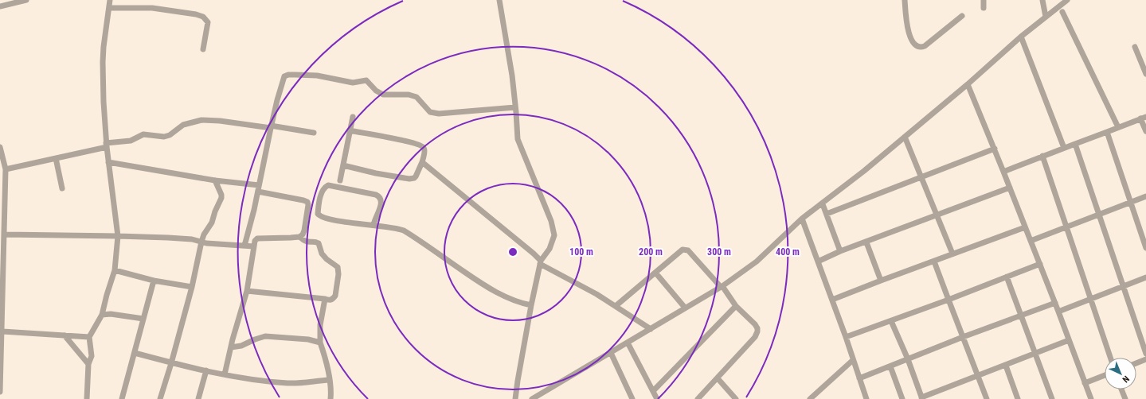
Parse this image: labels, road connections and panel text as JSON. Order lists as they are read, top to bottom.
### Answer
{
  "north": "bottom right",
  "rings": [
    "100 m",
    "200 m",
    "300 m",
    "400 m"
  ]
}
